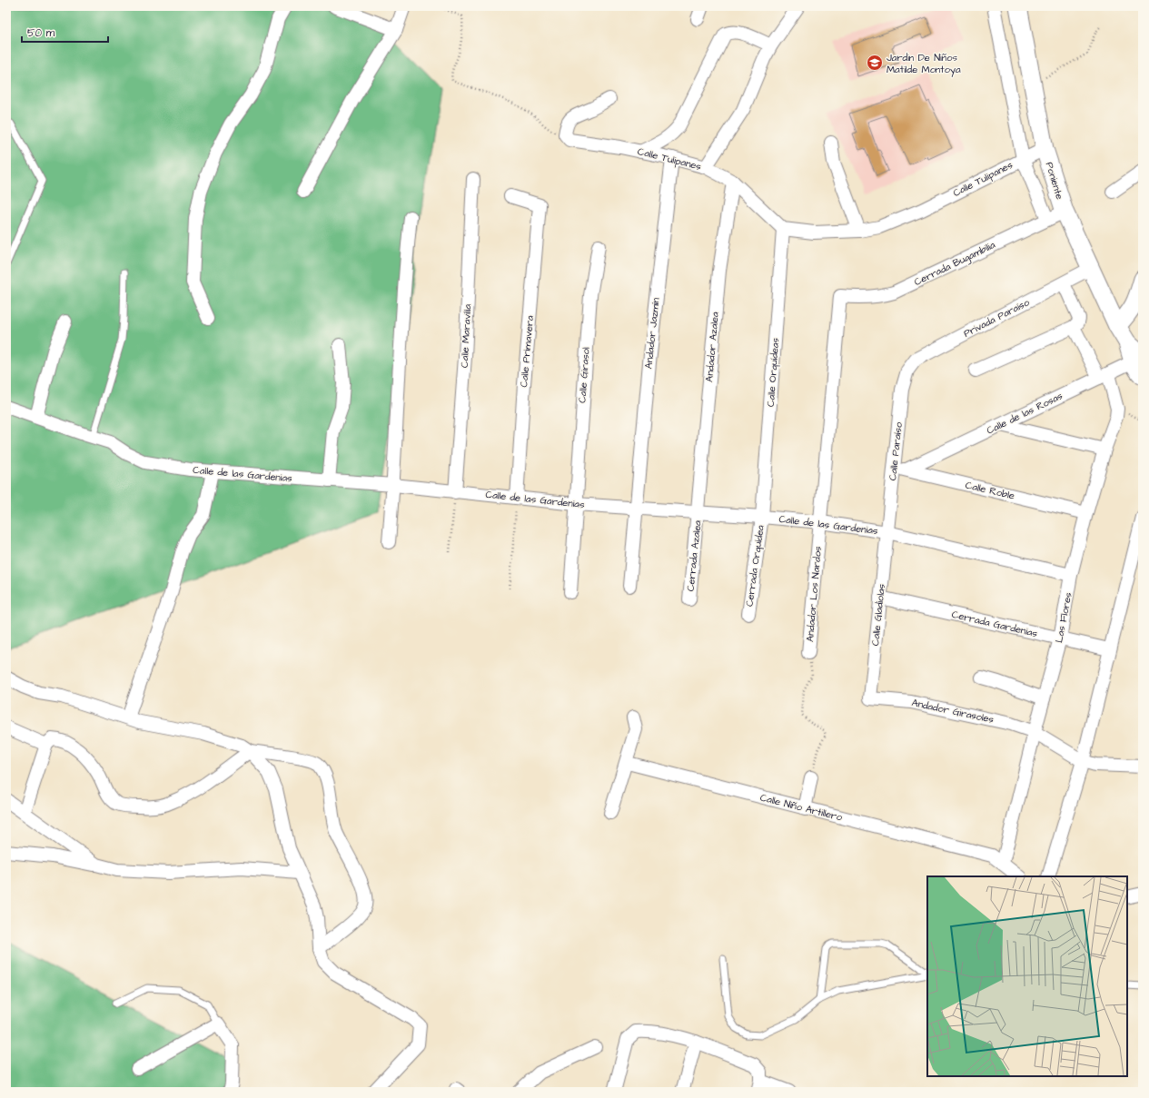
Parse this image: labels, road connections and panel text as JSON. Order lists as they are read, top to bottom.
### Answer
{
  "streets": {
    "street": [
      "Calle Tulipanes",
      "Poniente",
      "Cerrada Bugambilia",
      "Privada Paraíso",
      "Andador Jazmín",
      "Calle Maravilla",
      "Andador Azalea",
      "Calle Primavera",
      "Calle Orquídeas",
      "Calle Girasol",
      "Calle de las Rosas",
      "Calle Paraíso",
      "Calle de las Gardenias",
      "Calle Roble",
      "Cerrada Azalea",
      "Cerrada Orquídea",
      "Andador Los Nardos",
      "Calle Gladiolas",
      "Las Flores",
      "Cerrada Gardenias",
      "Andador Girasoles",
      "Calle Niño Artillero"
    ]
  },
  "crossings": [
    ["Calle Tulipanes", "Poniente"],
    ["Calle Tulipanes", "Andador Jazmín"],
    ["Calle Tulipanes", "Andador Azalea"],
    ["Calle Tulipanes", "Calle Orquídeas"],
    ["Poniente", "Cerrada Bugambilia"],
    ["Poniente", "Privada Paraíso"],
    ["Poniente", "Calle de las Rosas"],
    ["Cerrada Bugambilia", "Andador Los Nardos"],
    ["Privada Paraíso", "Calle Paraíso"],
    ["Privada Paraíso", "Las Flores"],
    ["Andador Jazmín", "Calle de las Gardenias"],
    ["Calle Maravilla", "Calle de las Gardenias"],
    ["Andador Azalea", "Calle de las Gardenias"],
    ["Andador Azalea", "Cerrada Azalea"],
    ["Calle Primavera", "Calle de las Gardenias"],
    ["Calle Orquídeas", "Calle de las Gardenias"],
    ["Calle Orquídeas", "Cerrada Orquídea"],
    ["Calle Girasol", "Calle de las Gardenias"],
    ["Calle de las Rosas", "Calle Roble"],
    ["Calle de las Rosas", "Las Flores"],
    ["Calle Paraíso", "Calle de las Gardenias"],
    ["Calle Paraíso", "Calle Roble"],
    ["Calle Paraíso", "Calle Gladiolas"],
    ["Calle de las Gardenias", "Cerrada Azalea"],
    ["Calle de las Gardenias", "Cerrada Orquídea"],
    ["Calle de las Gardenias", "Andador Los Nardos"],
    ["Calle de las Gardenias", "Calle Gladiolas"],
    ["Calle de las Gardenias", "Las Flores"],
    ["Calle Roble", "Las Flores"],
    ["Calle Gladiolas", "Cerrada Gardenias"],
    ["Calle Gladiolas", "Andador Girasoles"],
    ["Las Flores", "Cerrada Gardenias"],
    ["Las Flores", "Andador Girasoles"],
    ["Las Flores", "Calle Niño Artillero"]
  ],
  "places": {
    "school or university": ["Jardin De Niños Matilde Montoya"]
  },
  "scale_bar": "50 m"
}
